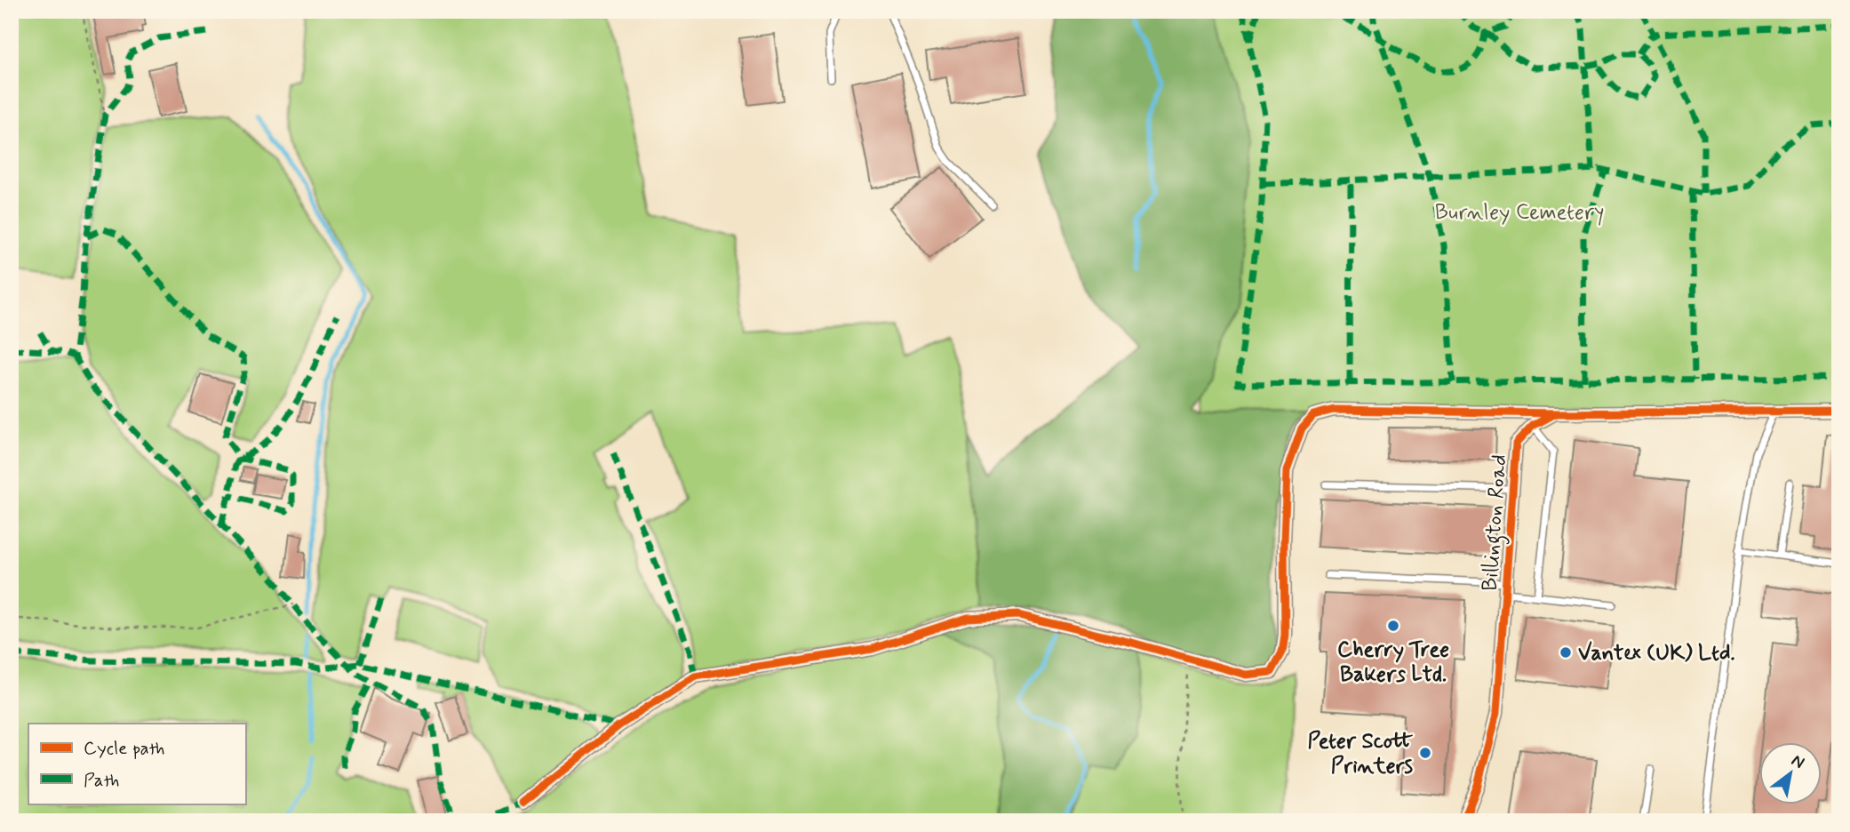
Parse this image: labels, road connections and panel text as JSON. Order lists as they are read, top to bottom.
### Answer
{
  "streets": {
    "street": ["Billington Road"]
  },
  "parks": ["Burnley Cemetery"],
  "places": ["Cherry Tree Bakers Ltd.", "Vantex (UK) Ltd.", "Peter Scott Printers"],
  "legend": ["Cycle path", "Path"],
  "north": "top right"
}
